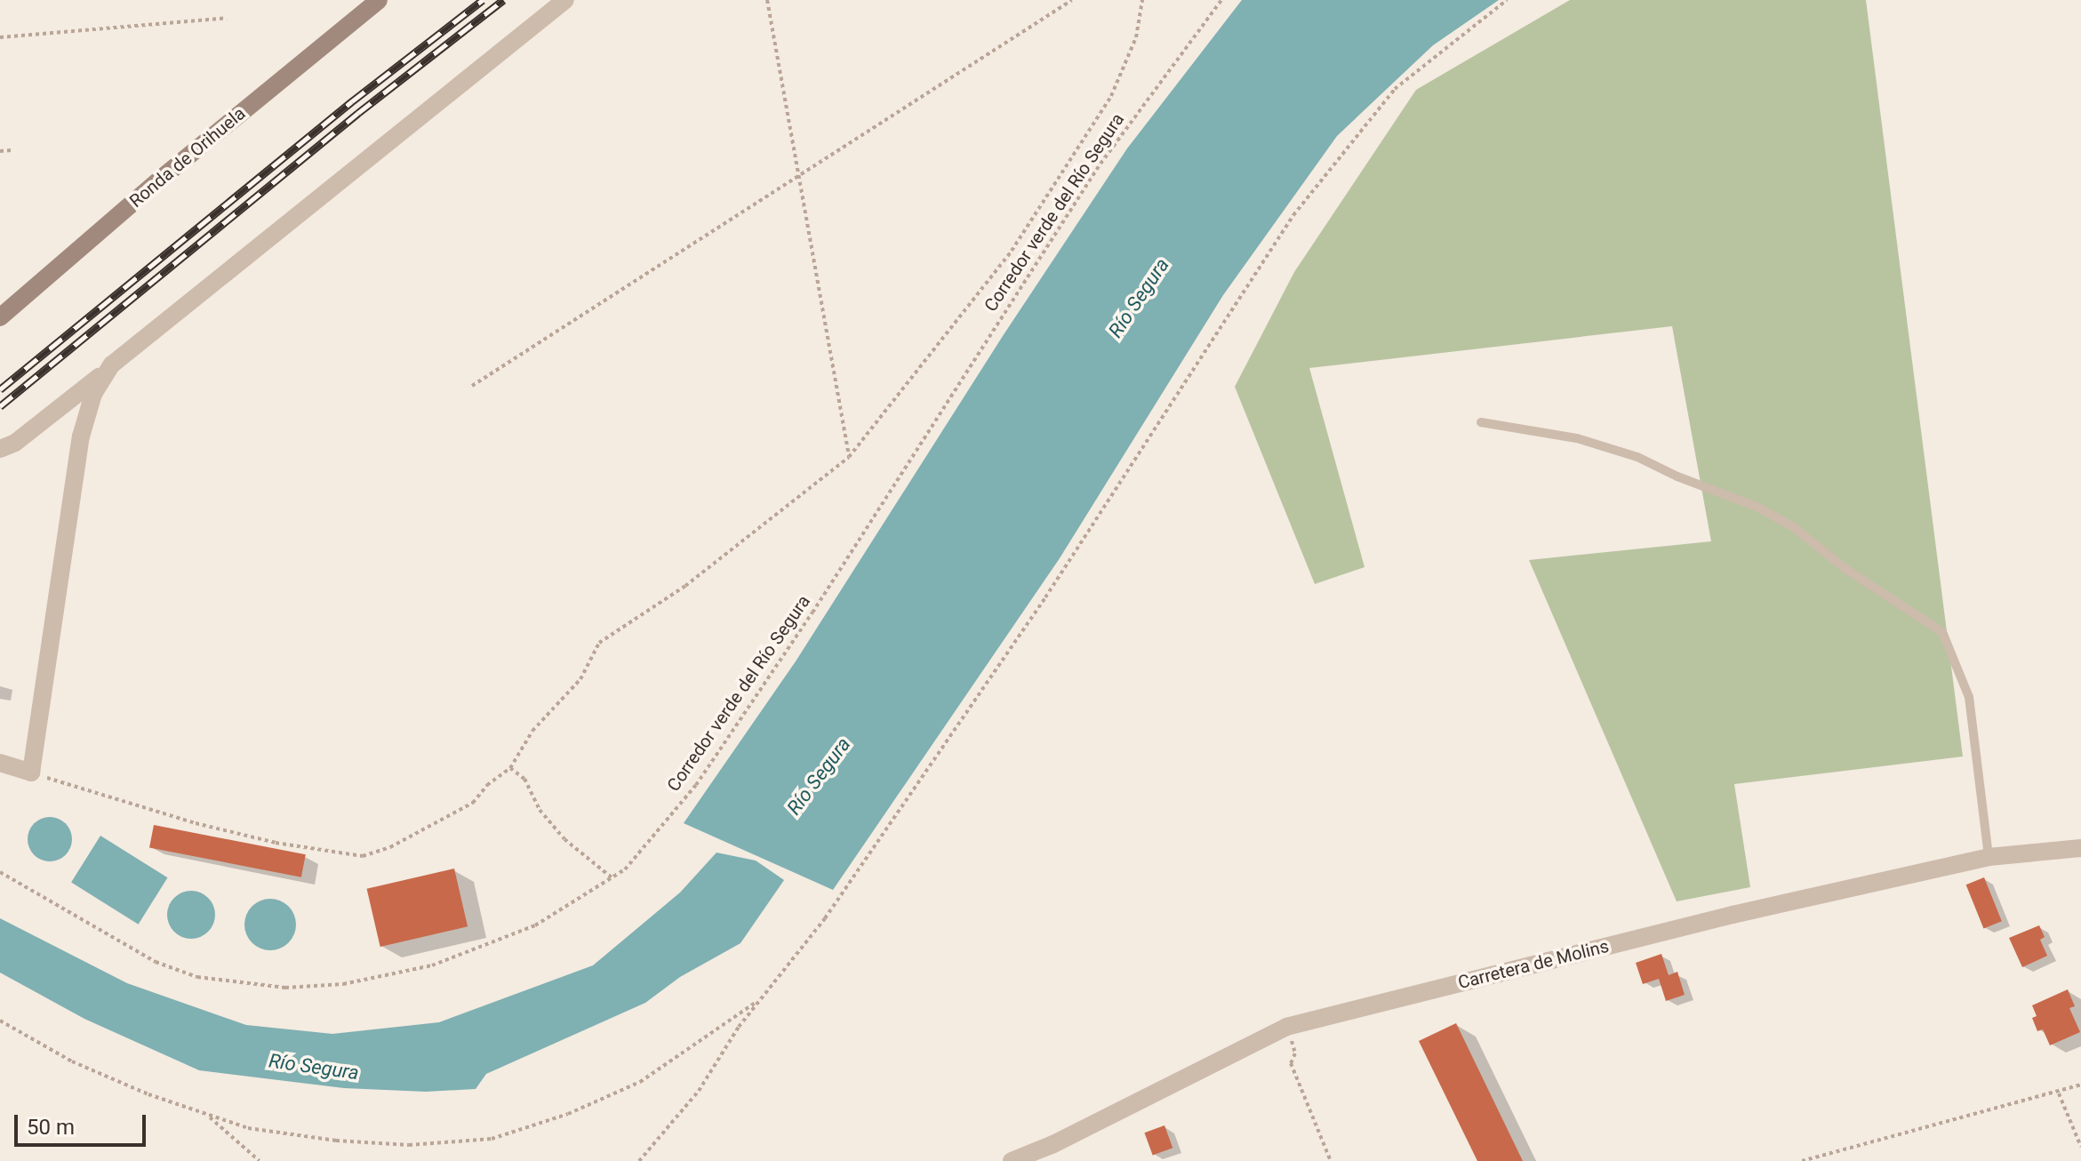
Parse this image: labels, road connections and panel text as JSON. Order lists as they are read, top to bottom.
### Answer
{
  "streets": {
    "main road": ["Ronda de Orihuela"],
    "street": ["Carretera de Molins"],
    "path": ["Corredor verde del Río Segura"]
  },
  "water": ["Río Segura"],
  "scale_bar": "50 m"
}
